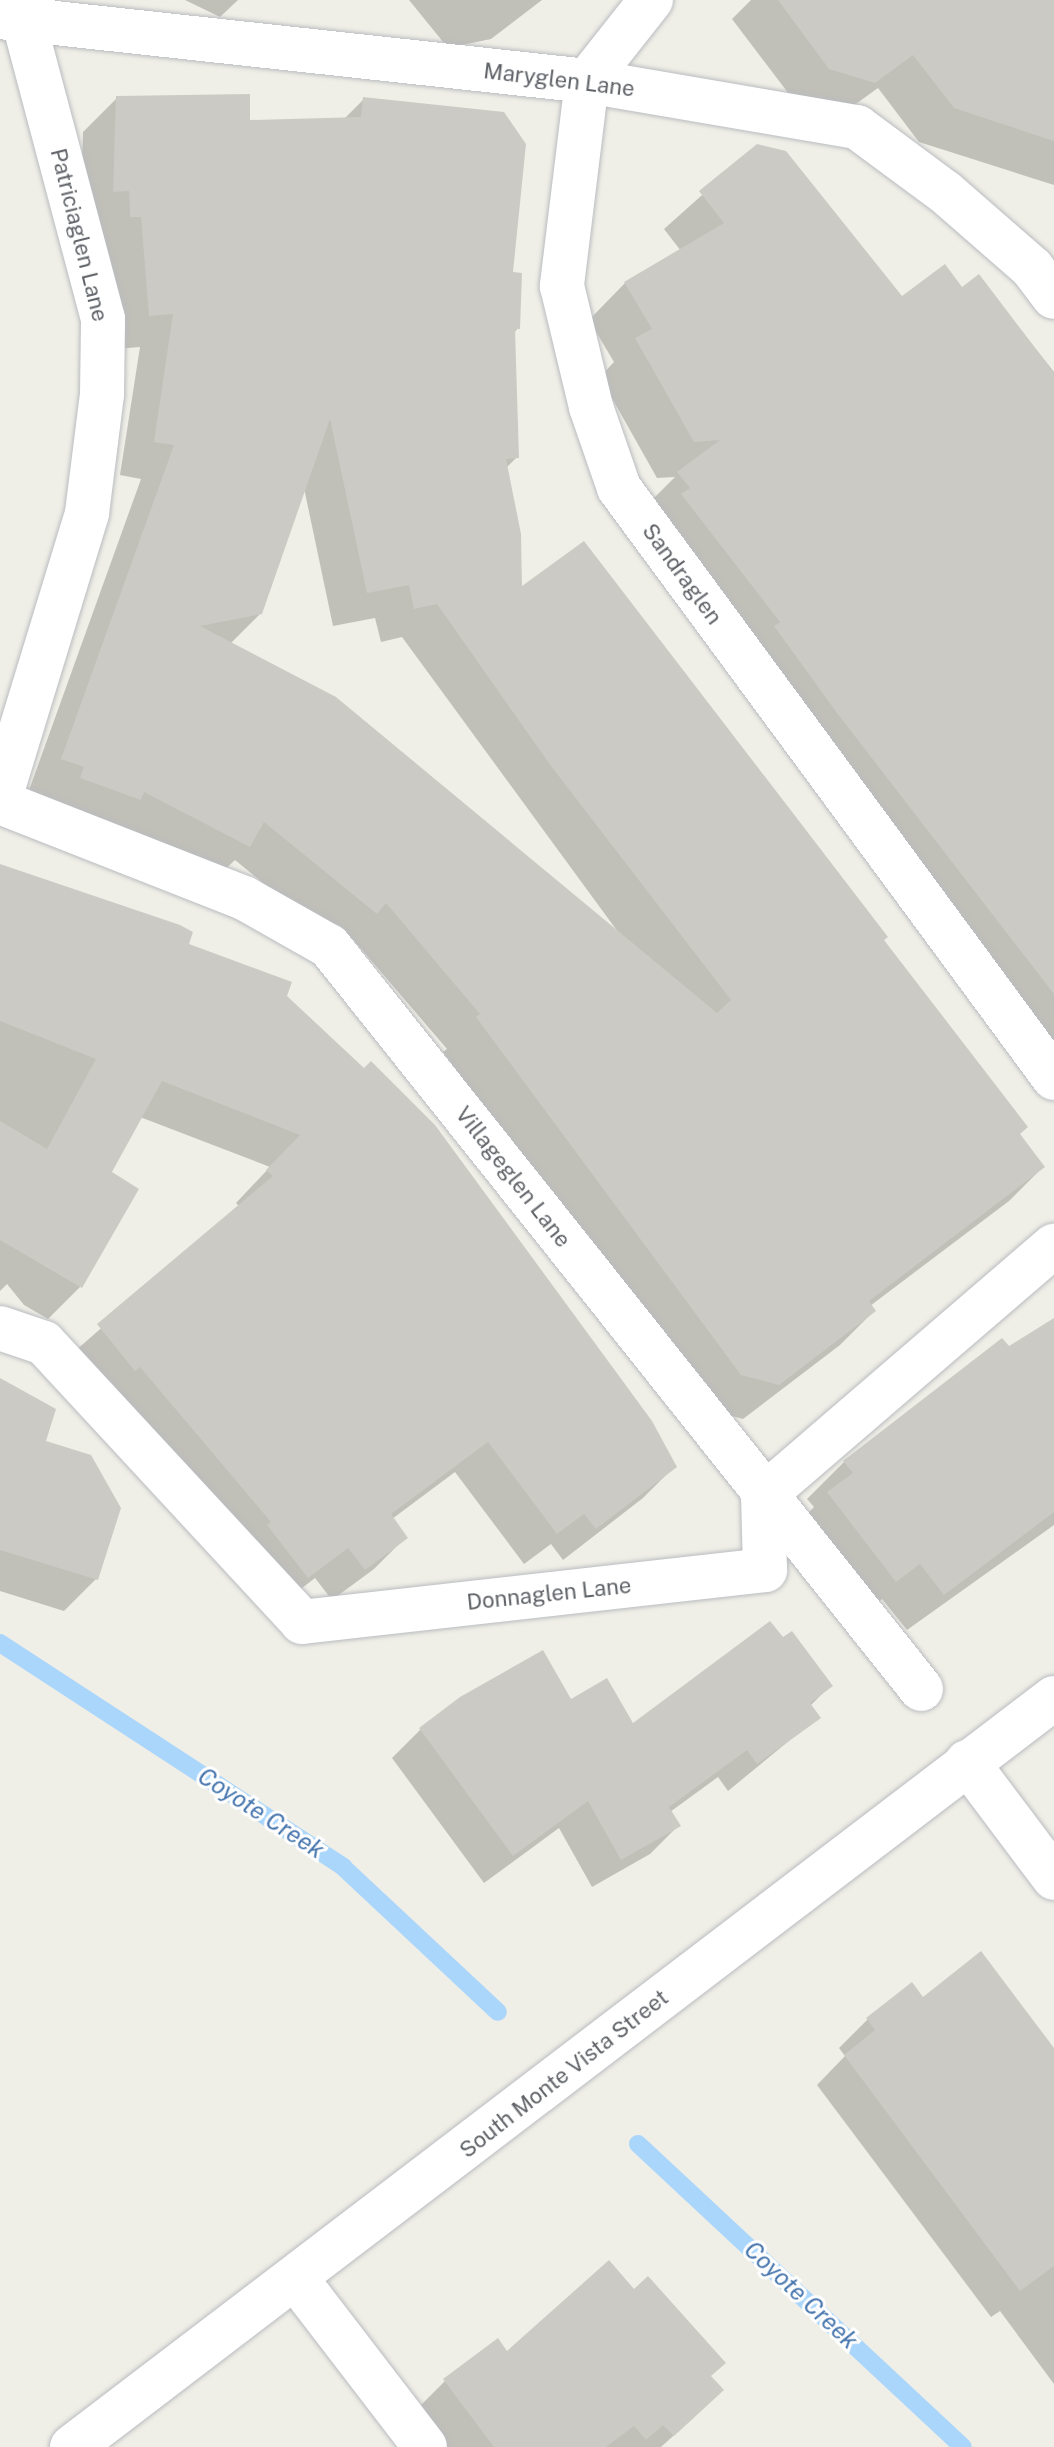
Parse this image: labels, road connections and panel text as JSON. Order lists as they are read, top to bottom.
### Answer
{
  "streets": {
    "street": [
      "Maryglen Lane",
      "Patriciaglen Lane",
      "Sandraglen",
      "Villageglen Lane",
      "Donnaglen Lane",
      "South Monte Vista Street"
    ]
  },
  "crossings": [
    ["Maryglen Lane", "Patriciaglen Lane"],
    ["Maryglen Lane", "Sandraglen"],
    ["Patriciaglen Lane", "Villageglen Lane"],
    ["Villageglen Lane", "Donnaglen Lane"]
  ],
  "water": ["Coyote Creek"]
}
